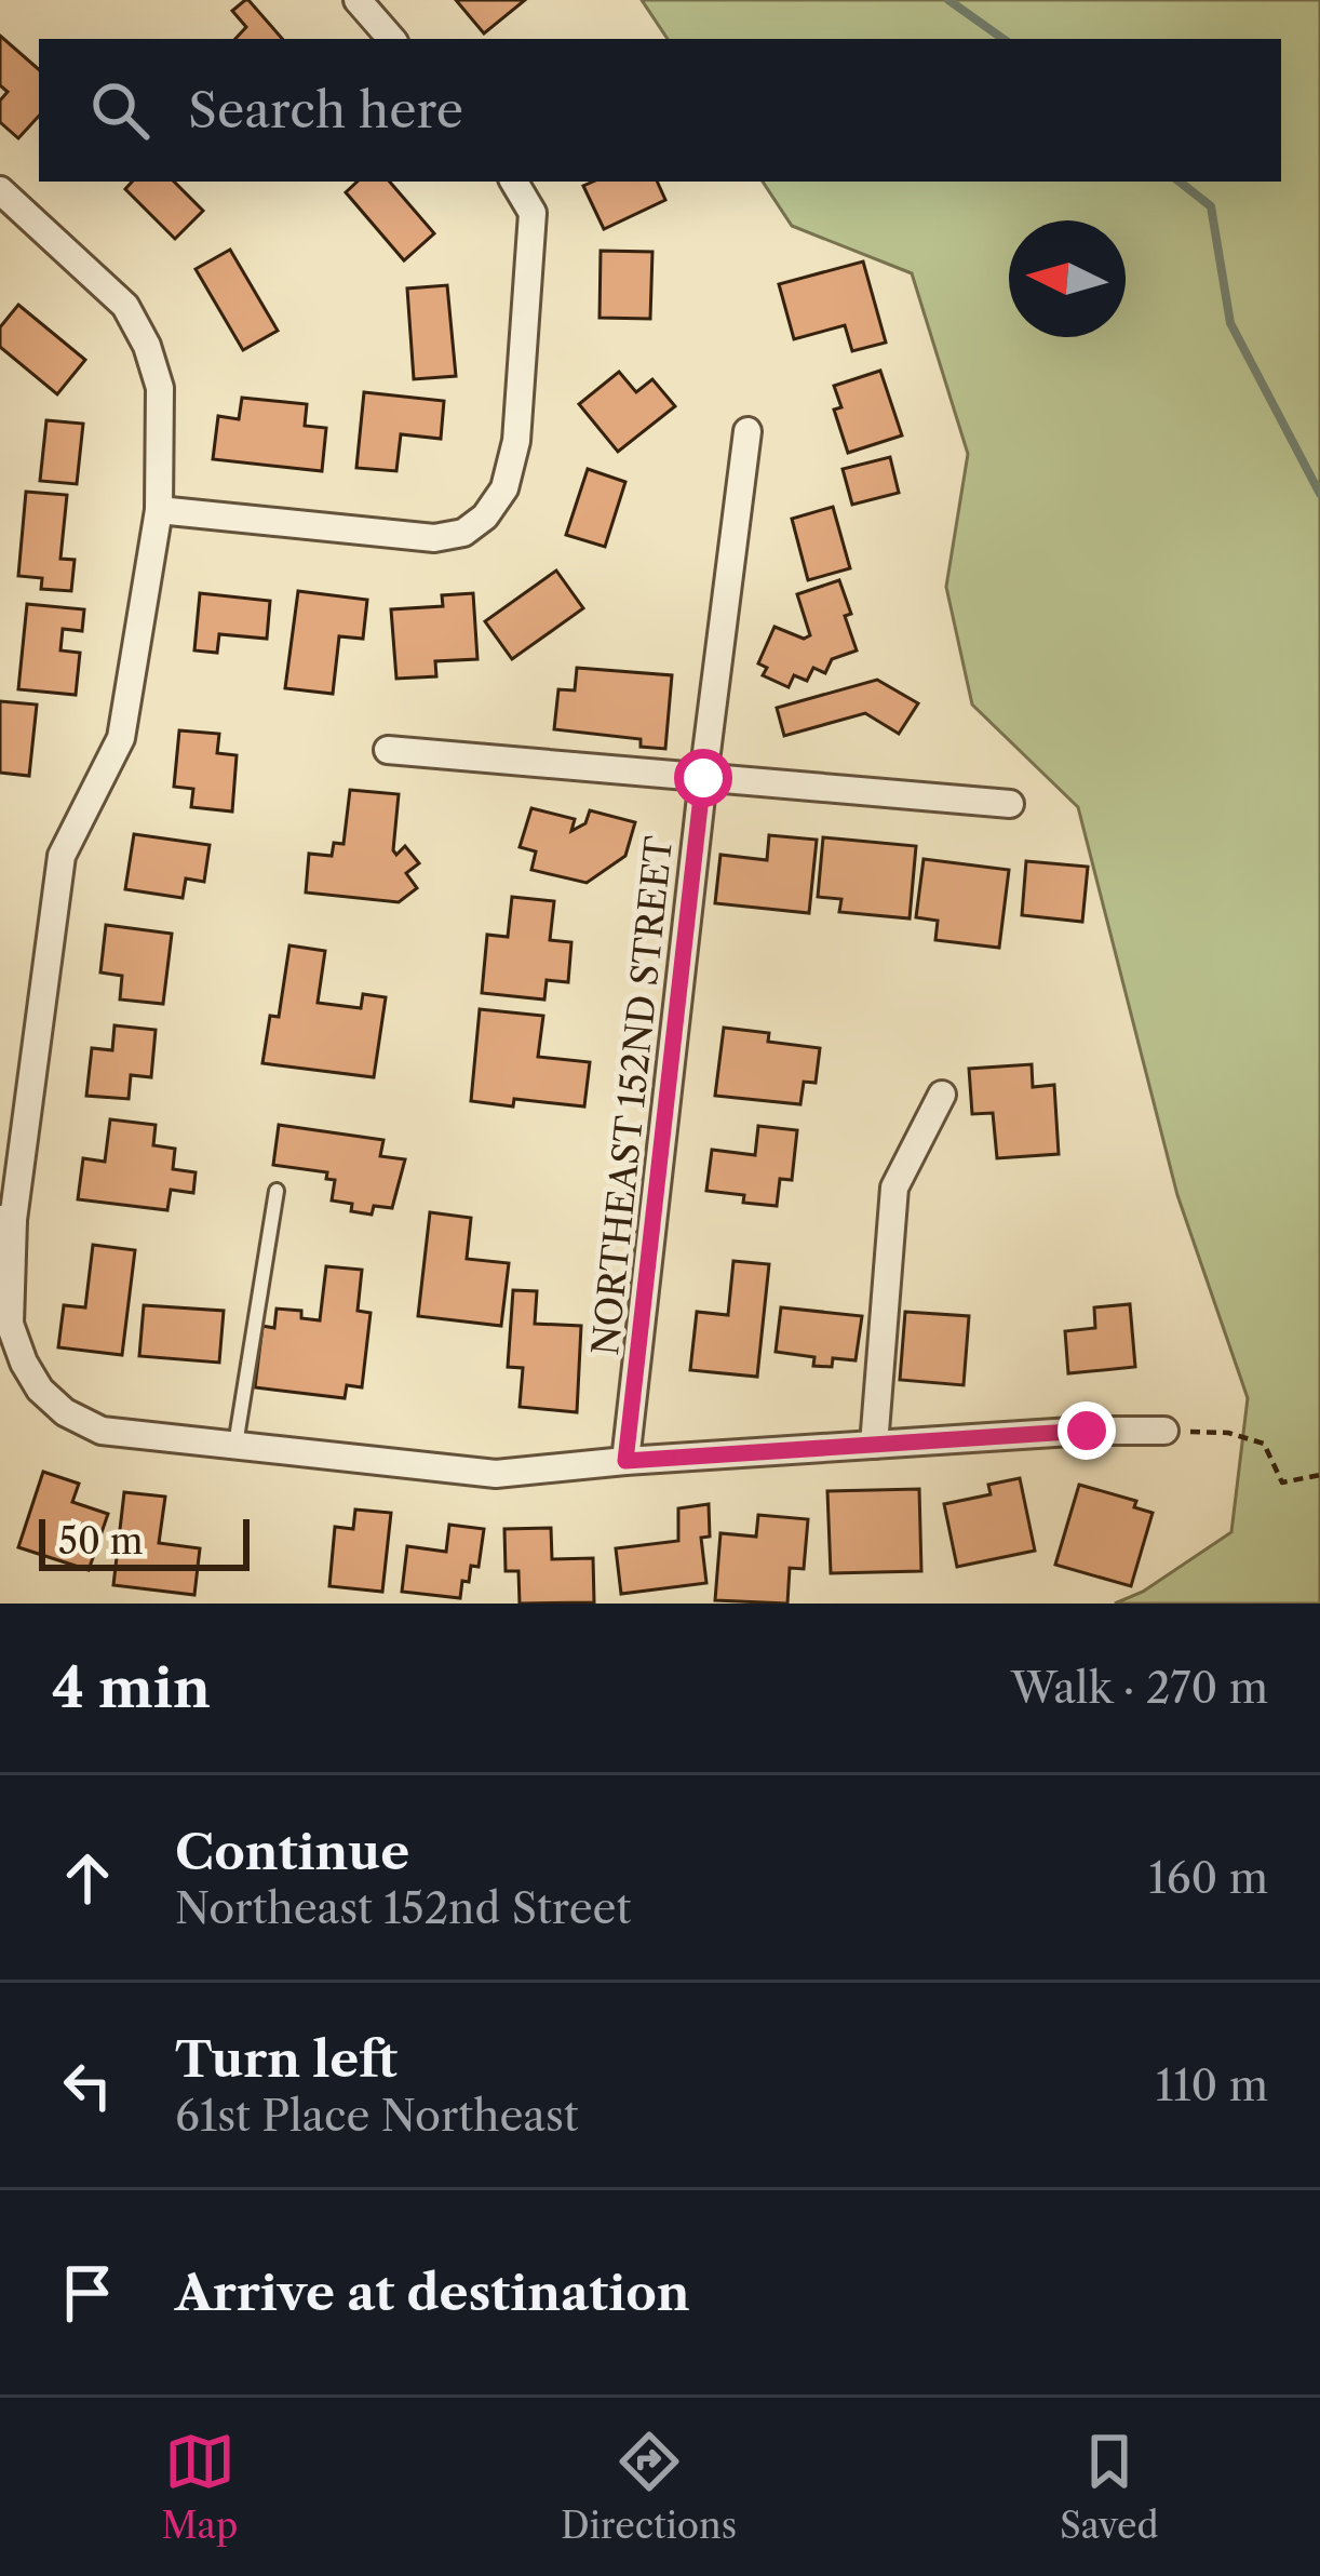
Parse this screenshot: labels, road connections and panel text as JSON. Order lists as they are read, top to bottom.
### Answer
{
  "streets": {
    "street": ["NORTHEAST 152ND STREET"]
  },
  "scale_bar": "50 m",
  "north": "left",
  "page": {
    "search": "Search here",
    "scale": "50 m",
    "heading": ["4 min", "Walk · 270 m"],
    "list": [
      ["Continue", "Northeast 152nd Street", "160 m"],
      ["Turn left", "61st Place Northeast", "110 m"],
      "Arrive at destination"
    ],
    "nav": ["Map", "Directions", "Saved"]
  }
}
